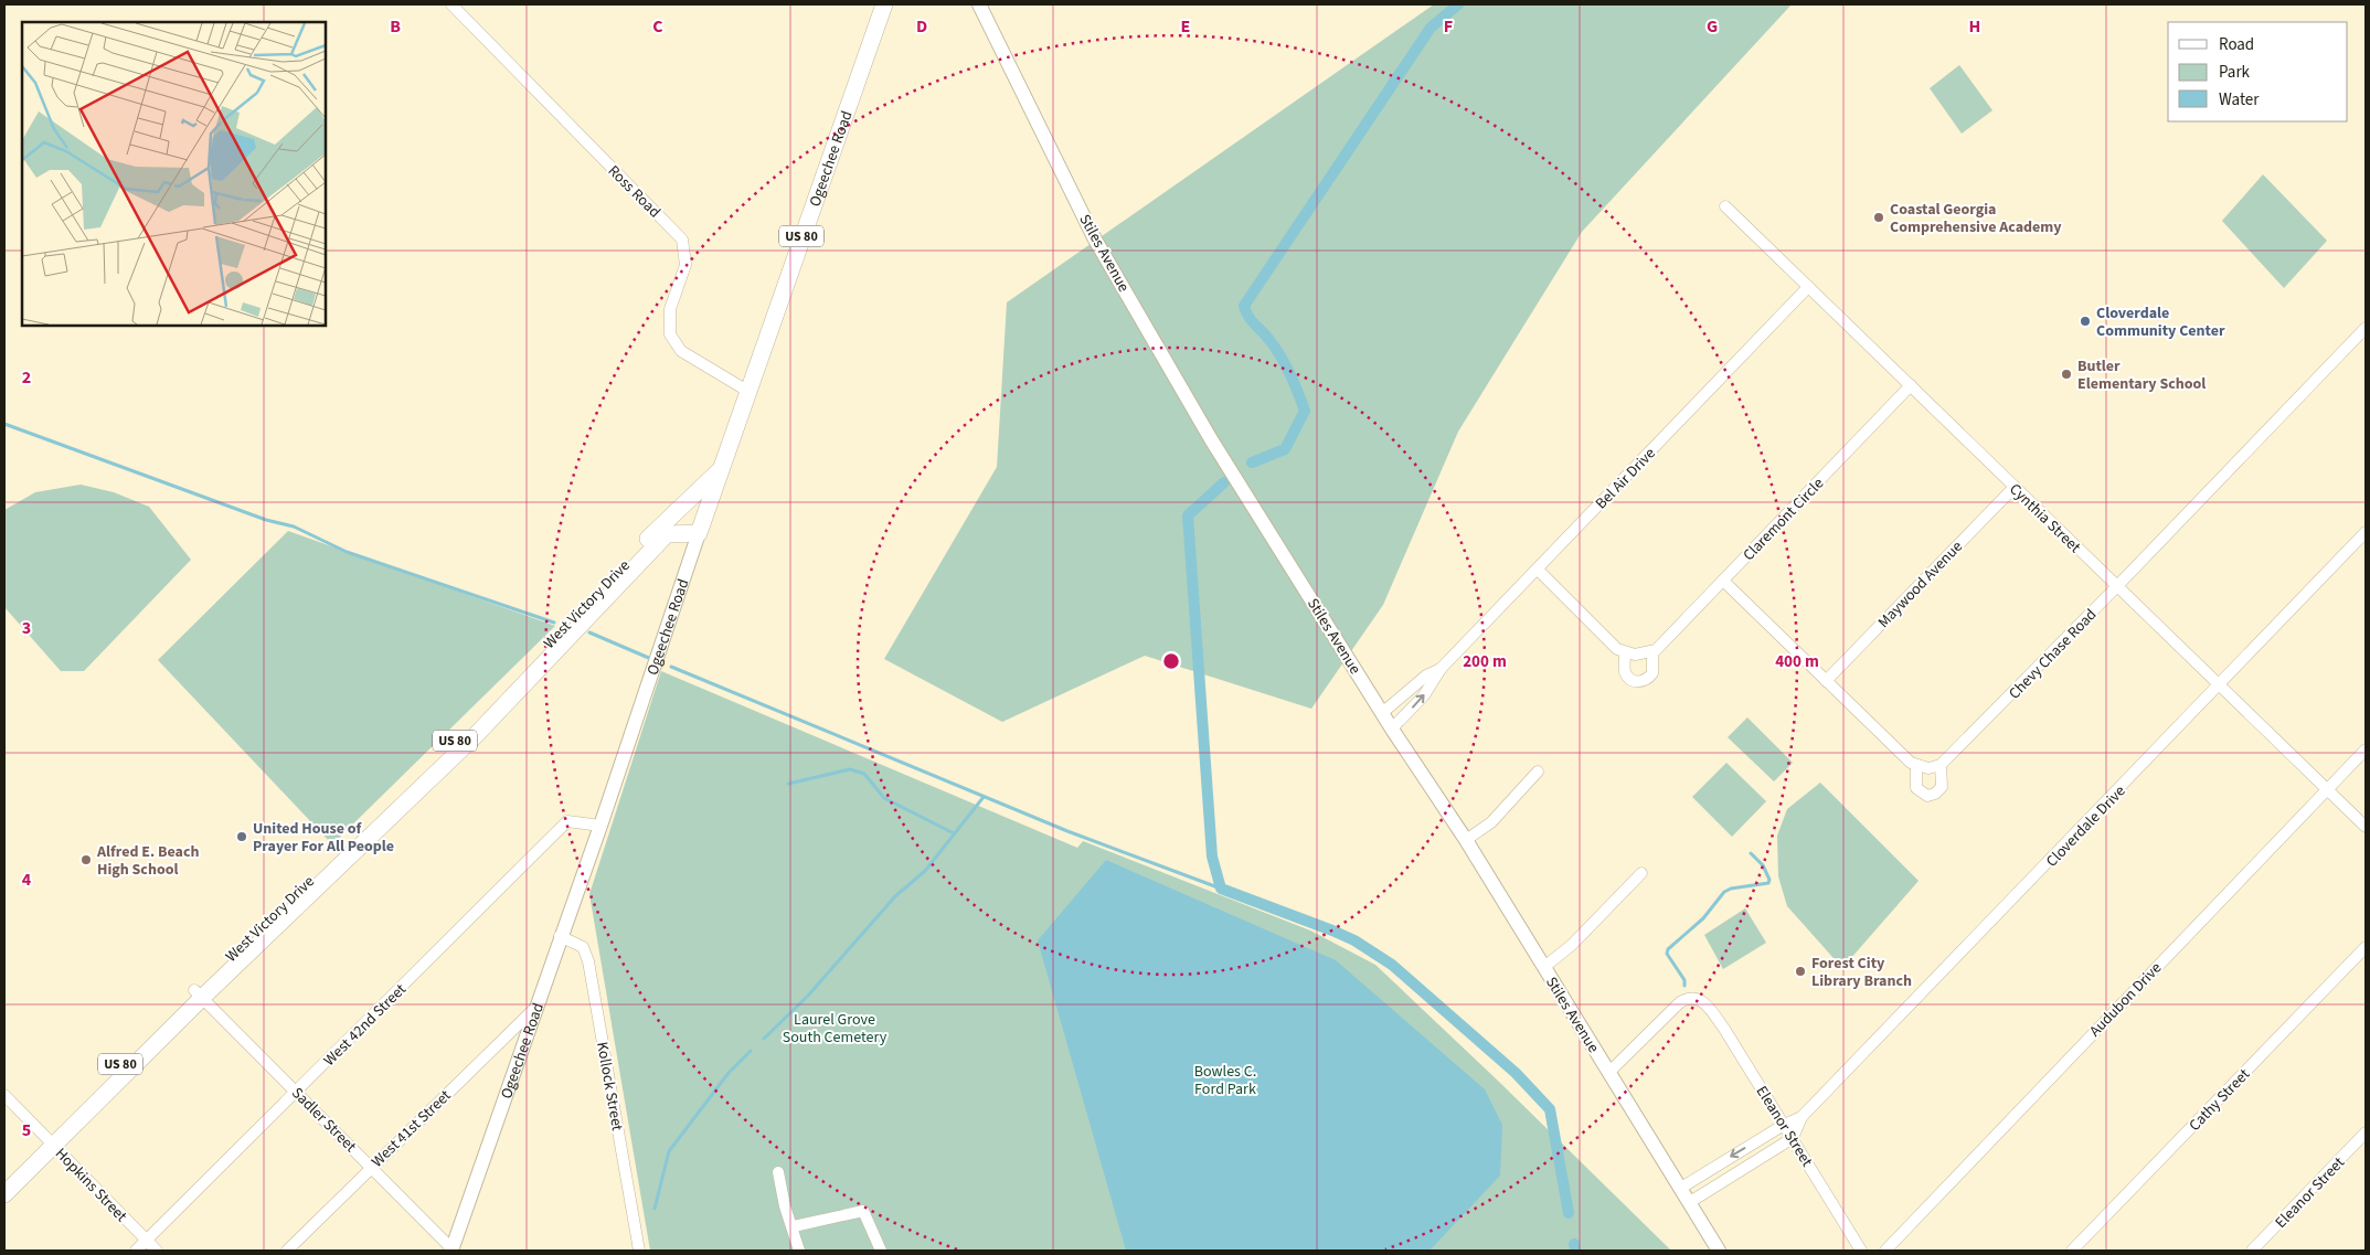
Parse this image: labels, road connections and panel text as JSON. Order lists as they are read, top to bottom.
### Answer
{
  "streets": {
    "main road": ["Ogeechee Road", "US 80", "West Victory Drive"],
    "street": [
      "Ross Road",
      "Stiles Avenue",
      "Bel Air Drive",
      "Cynthia Street",
      "Claremont Circle",
      "Maywood Avenue",
      "Chevy Chase Road",
      "Cloverdale Drive",
      "Audubon Drive",
      "West 42nd Street",
      "Kollock Street",
      "Cathy Street",
      "Sadler Street",
      "Eleanor Street",
      "West 41st Street",
      "Hopkins Street"
    ]
  },
  "crossings": [
    ["Ogeechee Road", "Ross Road"],
    ["Ogeechee Road", "West Victory Drive"],
    ["Ogeechee Road", "West 42nd Street"],
    ["Ogeechee Road", "Kollock Street"],
    ["Ogeechee Road", "Sadler Street"],
    ["Ogeechee Road", "West 41st Street"],
    ["Stiles Avenue", "Bel Air Drive"],
    ["Stiles Avenue", "Cloverdale Drive"],
    ["Stiles Avenue", "Eleanor Street"],
    ["Bel Air Drive", "Cynthia Street"],
    ["Cynthia Street", "Claremont Circle"],
    ["Cynthia Street", "Maywood Avenue"],
    ["Cynthia Street", "Chevy Chase Road"],
    ["Cynthia Street", "Cloverdale Drive"],
    ["Cynthia Street", "Audubon Drive"],
    ["West Victory Drive", "Sadler Street"],
    ["West Victory Drive", "Hopkins Street"],
    ["Cloverdale Drive", "Eleanor Street"],
    ["West 42nd Street", "Sadler Street"],
    ["West 42nd Street", "Hopkins Street"],
    ["Sadler Street", "West 41st Street"]
  ],
  "parks": ["Laurel Grove South Cemetery", "Bowles C. Ford Park"],
  "places": [
    "Coastal Georgia Comprehensive Academy",
    "Cloverdale Community Center",
    "Butler Elementary School",
    "United House of Prayer For All People",
    "Alfred E. Beach High School",
    "Forest City Library Branch"
  ],
  "legend": ["Road", "Park", "Water"],
  "grid": {
    "columns": [
      "B",
      "C",
      "D",
      "E",
      "F",
      "G",
      "H"
    ],
    "rows": [
      "2",
      "3",
      "4",
      "5"
    ]
  },
  "rings": ["200 m", "400 m"]
}
